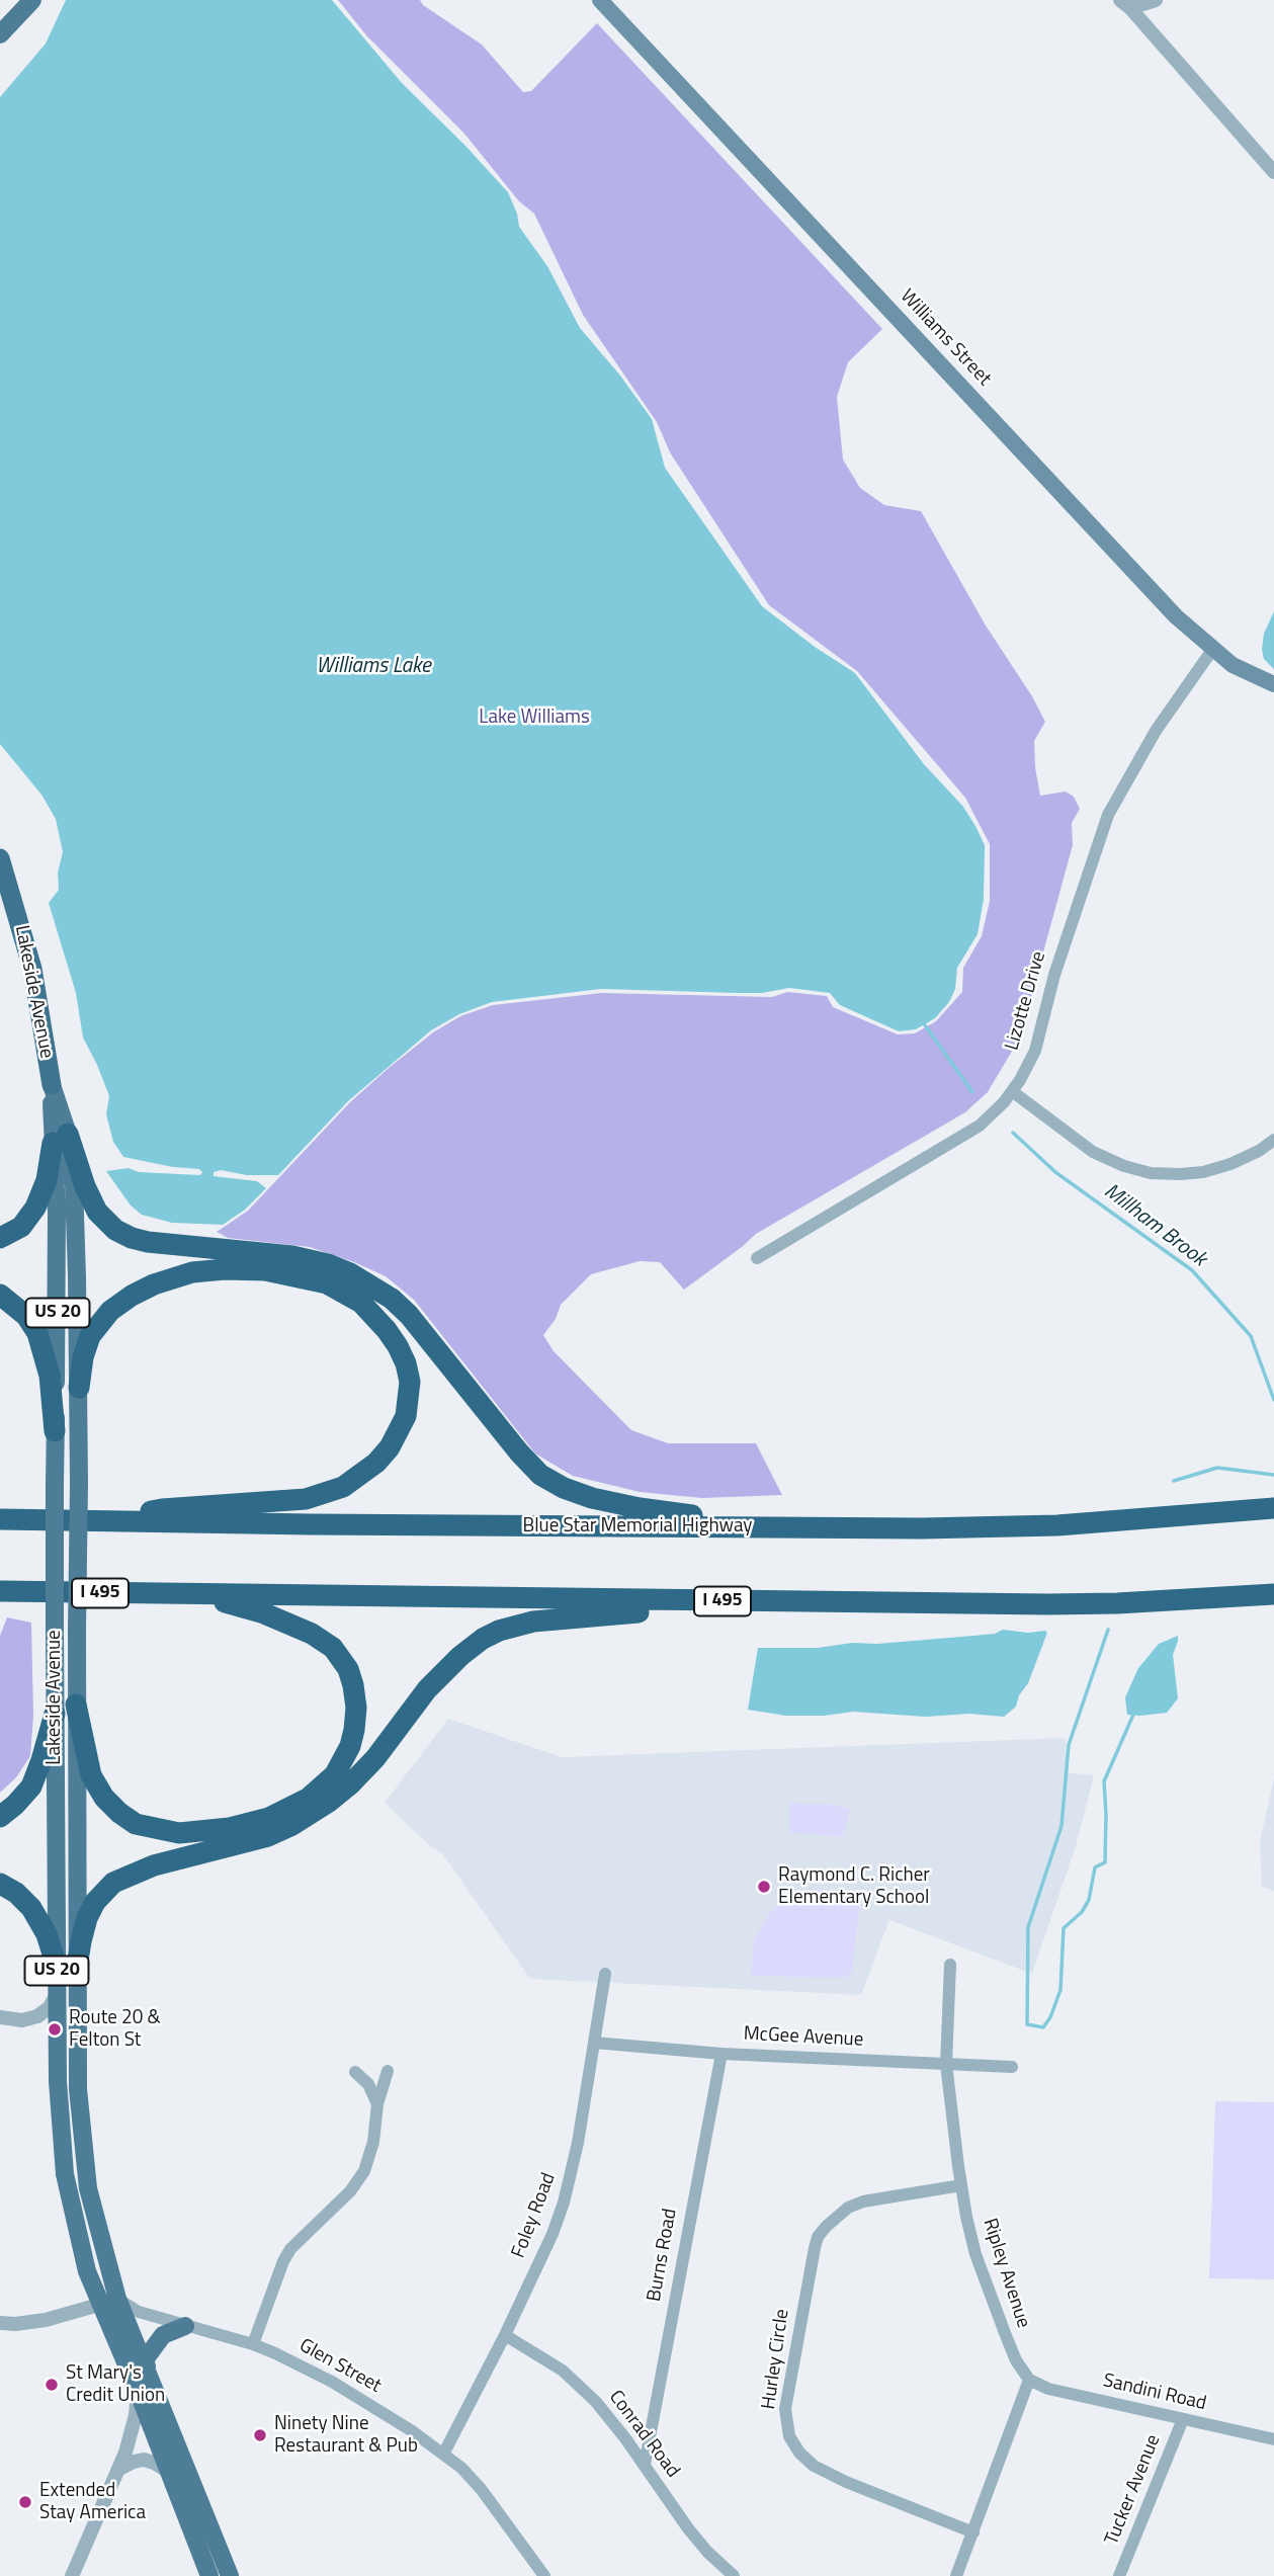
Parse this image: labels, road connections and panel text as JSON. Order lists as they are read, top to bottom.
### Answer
{
  "streets": {
    "highway": [
      "Lakeside Avenue",
      "US 20",
      "Blue Star Memorial Highway",
      "I 495"
    ],
    "main road": ["Williams Street"],
    "street": [
      "Lizotte Drive",
      "McGee Avenue",
      "Foley Road",
      "Burns Road",
      "Ripley Avenue",
      "Hurley Circle",
      "Glen Street",
      "Sandini Road",
      "Conrad Road",
      "Tucker Avenue"
    ]
  },
  "crossings": [
    ["Williams Street", "Lizotte Drive"],
    ["Lakeside Avenue", "US 20"],
    ["Lakeside Avenue", "Glen Street"],
    ["US 20", "Glen Street"],
    ["McGee Avenue", "Foley Road"],
    ["McGee Avenue", "Burns Road"],
    ["McGee Avenue", "Ripley Avenue"],
    ["Foley Road", "Glen Street"],
    ["Foley Road", "Conrad Road"],
    ["Burns Road", "Conrad Road"],
    ["Ripley Avenue", "Hurley Circle"],
    ["Ripley Avenue", "Sandini Road"],
    ["Sandini Road", "Tucker Avenue"]
  ],
  "water": ["Williams Lake", "Millham Brook"],
  "parks": ["Lake Williams"],
  "places": [
    "Raymond C. Richer Elementary School",
    "Route 20 & Felton St",
    "St Mary's Credit Union",
    "Ninety Nine Restaurant & Pub",
    "Extended Stay America"
  ]
}
